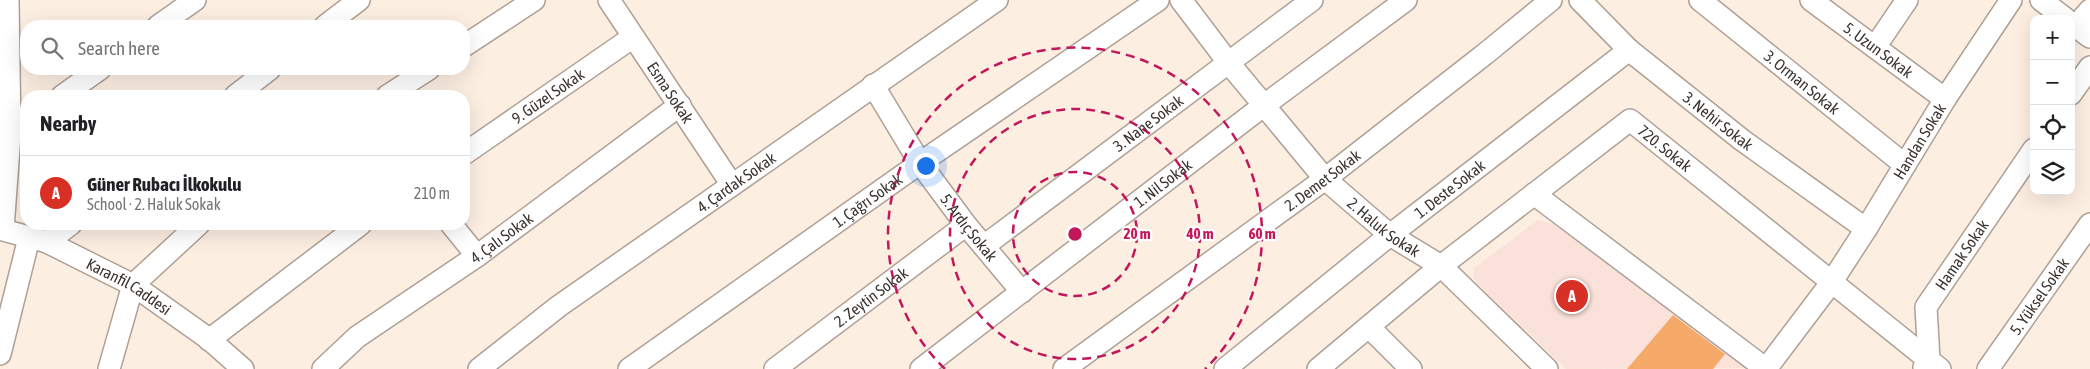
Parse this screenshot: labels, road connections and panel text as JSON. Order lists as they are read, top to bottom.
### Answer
{
  "streets": {
    "street": [
      "5. Uzun Sokak",
      "3. Orman Sokak",
      "Esma Sokak",
      "9. Güzel Sokak",
      "3. Nehir Sokak",
      "3. Nane Sokak",
      "Handan Sokak",
      "720. Sokak",
      "2. Demet Sokak",
      "4. Çardak Sokak",
      "1. Nil Sokak",
      "1. Deste Sokak",
      "1. Çağrı Sokak",
      "2. Haluk Sokak",
      "5. Ardıç Sokak",
      "4. Çalı Sokak",
      "Hamak Sokak",
      "Karanfil Caddesi",
      "5. Yüksel Sokak",
      "2. Zeytin Sokak"
    ]
  },
  "crossings": [
    ["5. Uzun Sokak", "Handan Sokak"],
    ["3. Orman Sokak", "Handan Sokak"],
    ["Esma Sokak", "9. Güzel Sokak"],
    ["Esma Sokak", "4. Çardak Sokak"],
    ["Esma Sokak", "4. Çalı Sokak"],
    ["3. Nehir Sokak", "Handan Sokak"],
    ["3. Nehir Sokak", "1. Deste Sokak"],
    ["3. Nane Sokak", "2. Haluk Sokak"],
    ["3. Nane Sokak", "5. Ardıç Sokak"],
    ["Handan Sokak", "720. Sokak"],
    ["720. Sokak", "2. Haluk Sokak"],
    ["720. Sokak", "Hamak Sokak"],
    ["2. Demet Sokak", "2. Haluk Sokak"],
    ["4. Çardak Sokak", "5. Ardıç Sokak"],
    ["1. Nil Sokak", "2. Haluk Sokak"],
    ["1. Nil Sokak", "5. Ardıç Sokak"],
    ["1. Deste Sokak", "2. Haluk Sokak"],
    ["1. Çağrı Sokak", "5. Ardıç Sokak"],
    ["5. Ardıç Sokak", "2. Zeytin Sokak"]
  ],
  "page": {
    "map_buttons": ["+", "−"],
    "search": "Search here",
    "heading": "Nearby",
    "list": [
      {
        "mark": "A",
        "name": "Güner Rubacı İlkokulu",
        "note": "School · 2. Haluk Sokak",
        "value": "210 m"
      }
    ],
    "pins": "A"
  },
  "rings": ["20 m", "40 m", "60 m"]
}
